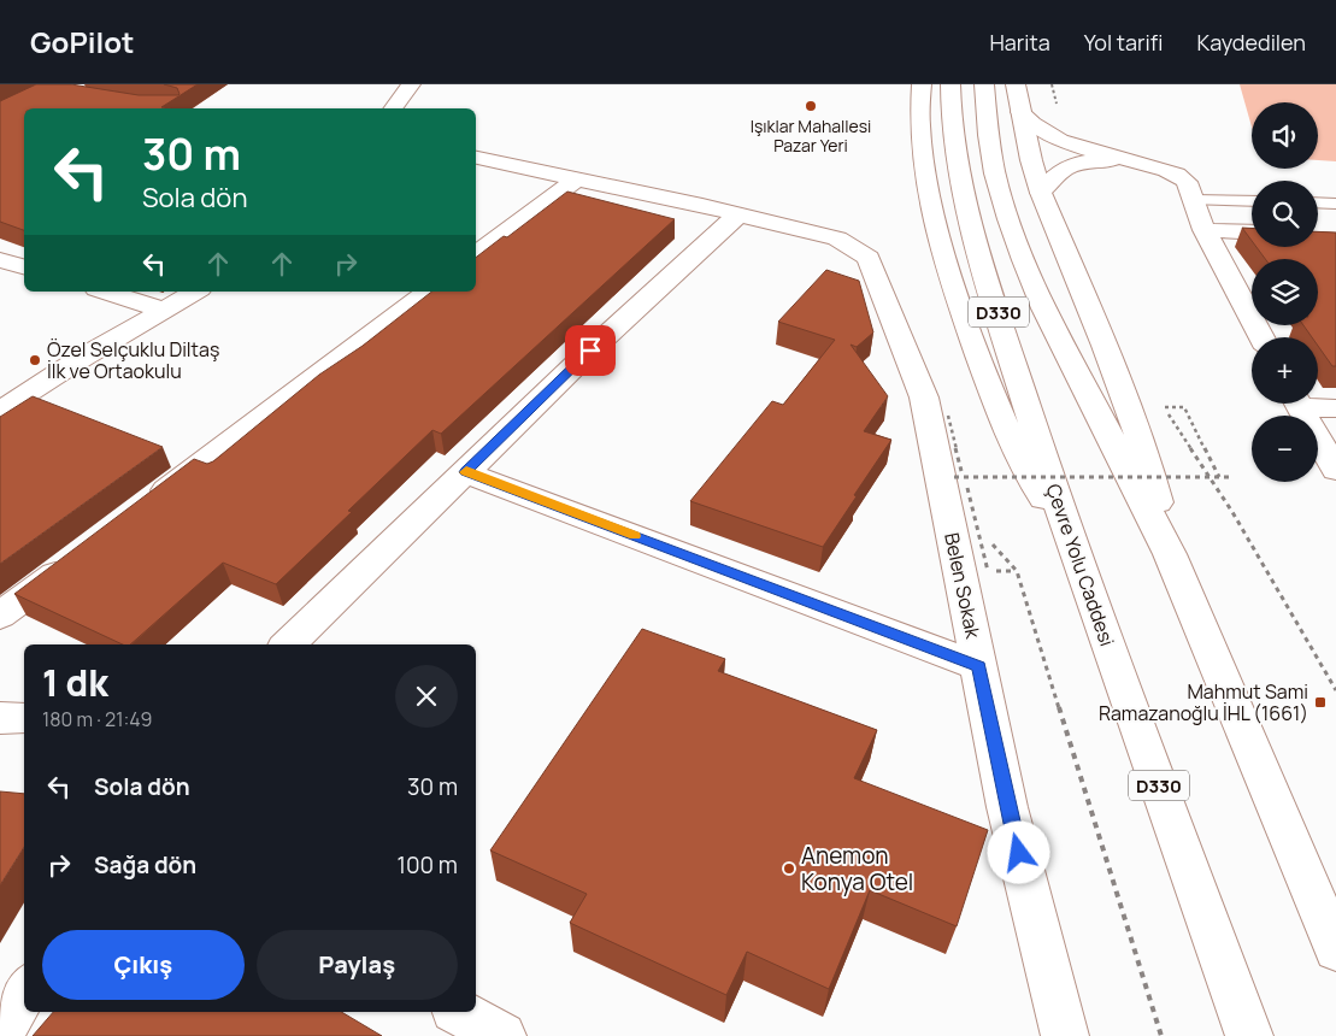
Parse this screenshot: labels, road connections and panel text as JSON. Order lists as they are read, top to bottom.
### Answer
{
  "streets": {
    "main road": ["D330", "Çevre Yolu Caddesi", "Belen Sokak"]
  },
  "places": {
    "other": ["Işıklar Mahallesi Pazar Yeri", "Özel Selçuklu Diltaş İlk ve Ortaokulu", "Anemon Konya Otel"],
    "transit": ["Mahmut Sami Ramazanoğlu İHL (1661)"]
  },
  "page": {
    "header": "GoPilot",
    "nav": ["Harita", "Yol tarifi", "Kaydedilen"],
    "map_buttons": ["+", "−"],
    "turn": ["30 m", "Sola dön"],
    "heading": ["1 dk", "180 m · 21:49"],
    "list": [
      {
        "name": "Sola dön",
        "value": "30 m"
      },
      {
        "name": "Sağa dön",
        "value": "100 m"
      }
    ],
    "buttons": ["Çıkış", "Paylaş"]
  }
}
